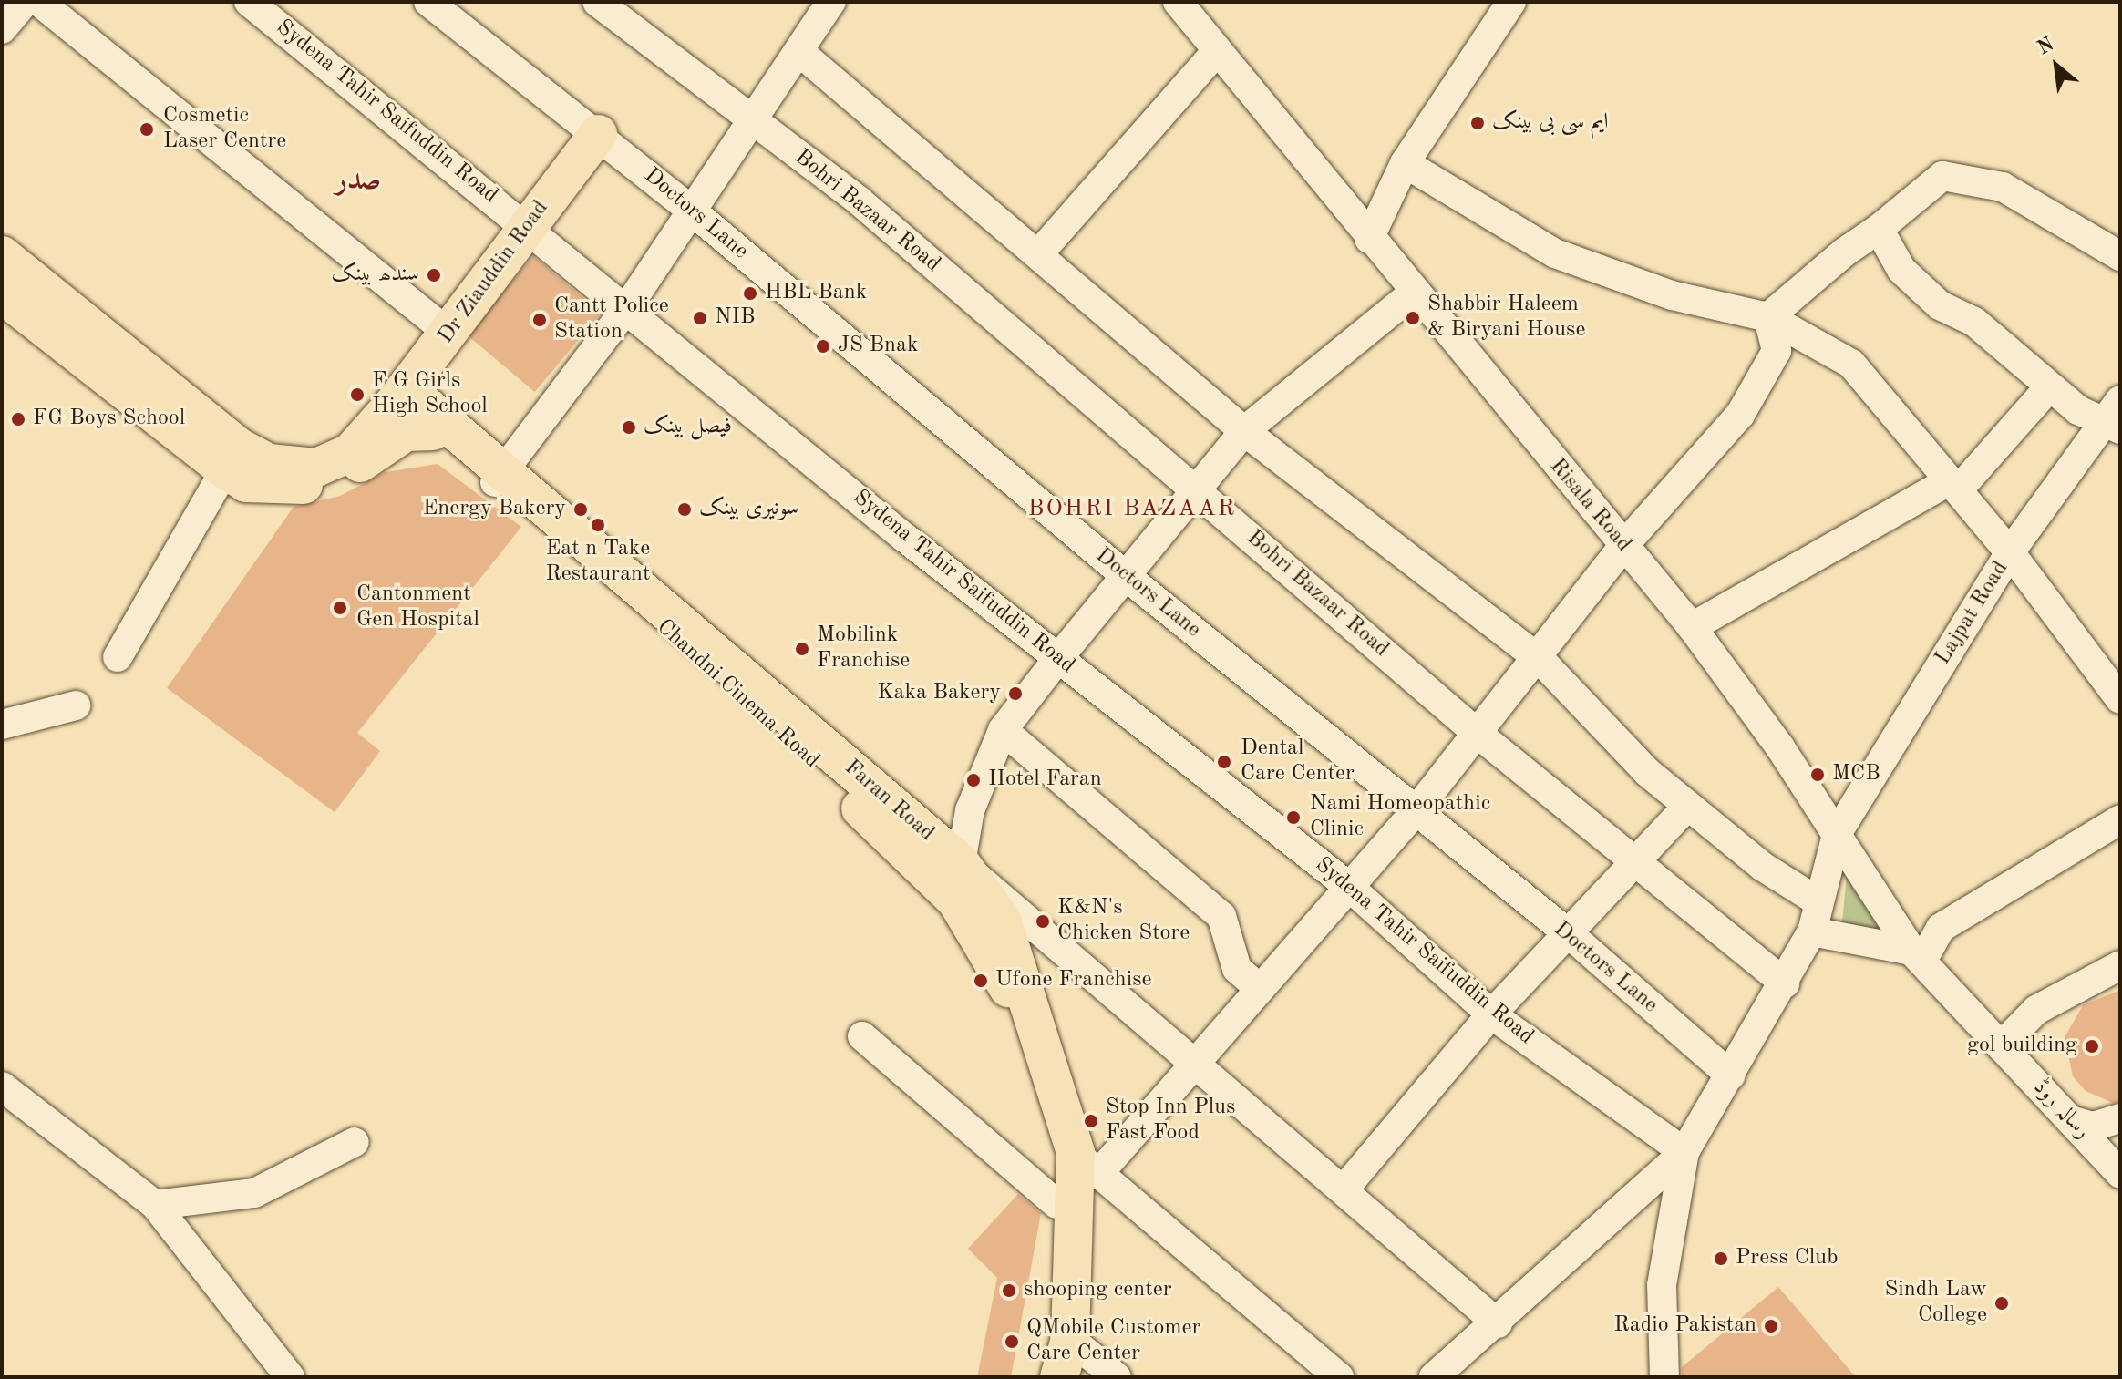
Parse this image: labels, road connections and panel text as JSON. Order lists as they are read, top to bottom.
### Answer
{
  "streets": {
    "main road": ["Dr Ziauddin Road", "Chandni Cinema Road", "Faran Road"],
    "street": [
      "Sydena Tahir Saifuddin Road",
      "Bohri Bazaar Road",
      "Doctors Lane",
      "Risala Road",
      "Lajpat Road",
      "رسالہ روڈ"
    ]
  },
  "crossings": [
    ["Sydena Tahir Saifuddin Road", "Dr Ziauddin Road"],
    ["Sydena Tahir Saifuddin Road", "Lajpat Road"],
    ["Bohri Bazaar Road", "Lajpat Road"],
    ["Doctors Lane", "Dr Ziauddin Road"],
    ["Doctors Lane", "Lajpat Road"],
    ["Dr Ziauddin Road", "Chandni Cinema Road"],
    ["Dr Ziauddin Road", "Faran Road"],
    ["Risala Road", "Lajpat Road"],
    ["Risala Road", "رسالہ روڈ"],
    ["Chandni Cinema Road", "Faran Road"]
  ],
  "districts": ["صدر", "BOHRI BAZAAR"],
  "places": [
    "ایم سی بی بینک",
    "Cosmetic Laser Centre",
    "سندھ بینک",
    "HBL Bank",
    "NIB",
    "Shabbir Haleem & Biryani House",
    "Cantt Police Station",
    "JS Bnak",
    "F G Girls High School",
    "FG Boys School",
    "فیصل بینک",
    "Energy Bakery",
    "سونیری بینک",
    "Eat n Take Restaurant",
    "Cantonment Gen Hospital",
    "Mobilink Franchise",
    "Kaka Bakery",
    "Dental Care Center",
    "MCB",
    "Hotel Faran",
    "Nami Homeopathic Clinic",
    "K&N's Chicken Store",
    "Ufone Franchise",
    "gol building",
    "Stop Inn Plus Fast Food",
    "Press Club",
    "shooping center",
    "Sindh Law College",
    "Radio Pakistan",
    "QMobile Customer Care Center"
  ],
  "north": "top left"
}
